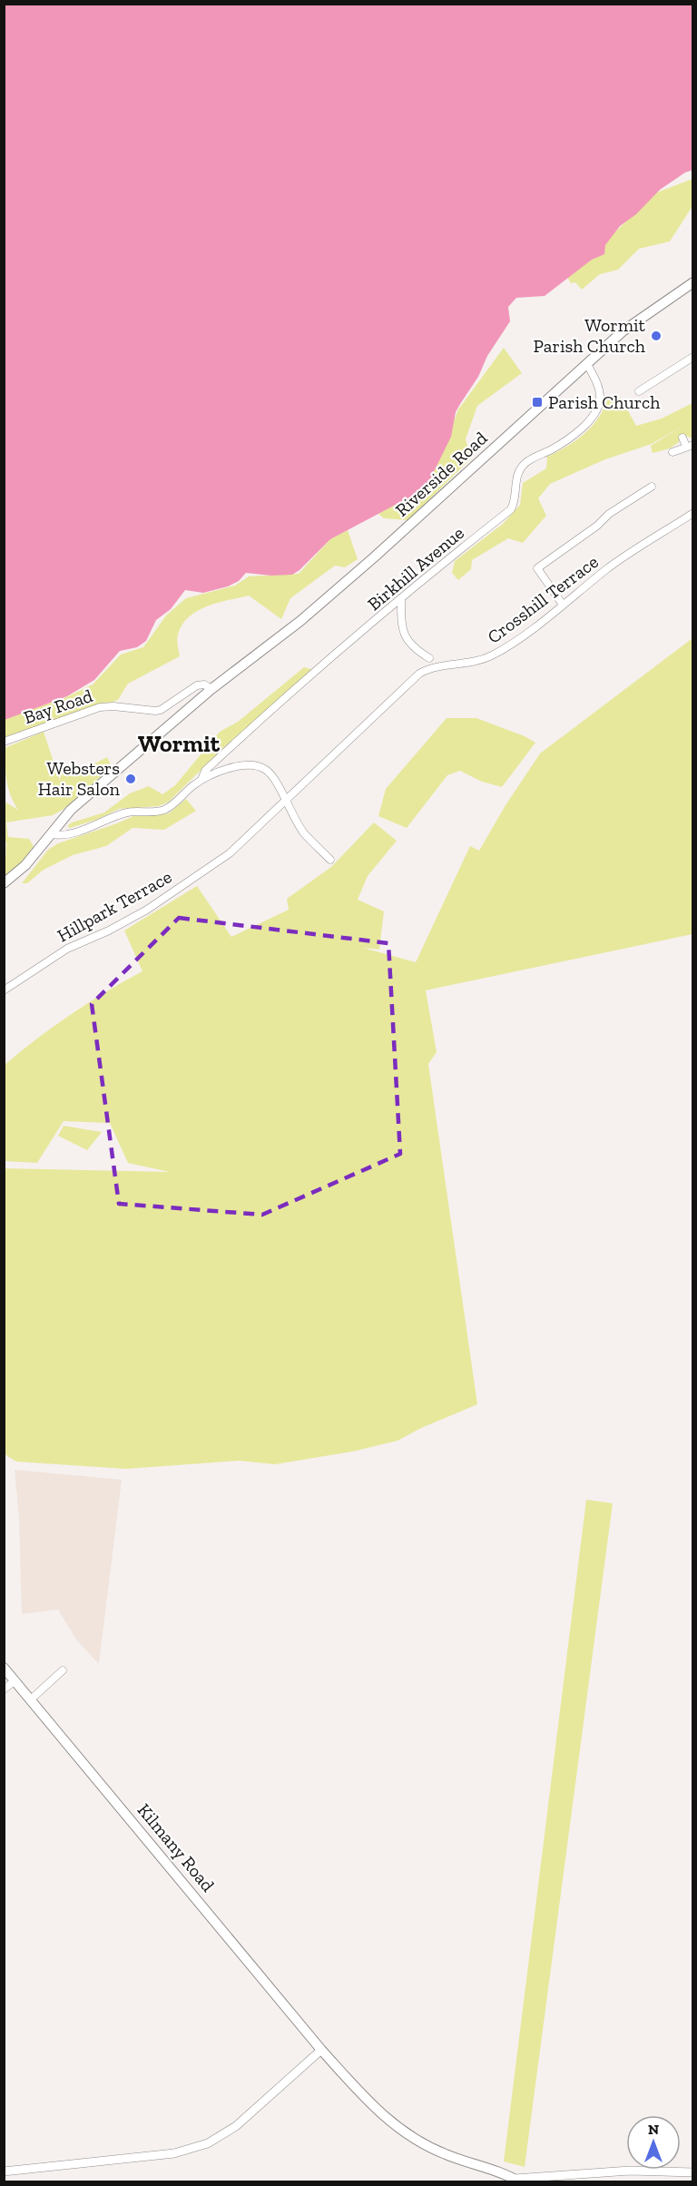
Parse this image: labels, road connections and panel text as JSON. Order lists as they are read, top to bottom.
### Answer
{
  "streets": {
    "main road": ["Riverside Road", "Kilmany Road"],
    "street": [
      "Birkhill Avenue",
      "Crosshill Terrace",
      "Bay Road",
      "Hillpark Terrace"
    ]
  },
  "crossings": [
    ["Riverside Road", "Birkhill Avenue"],
    ["Riverside Road", "Bay Road"],
    ["Crosshill Terrace", "Hillpark Terrace"]
  ],
  "districts": ["Wormit"],
  "places": {
    "other": ["Wormit Parish Church", "Websters Hair Salon"],
    "transit": ["Parish Church"]
  },
  "north": "top"
}
